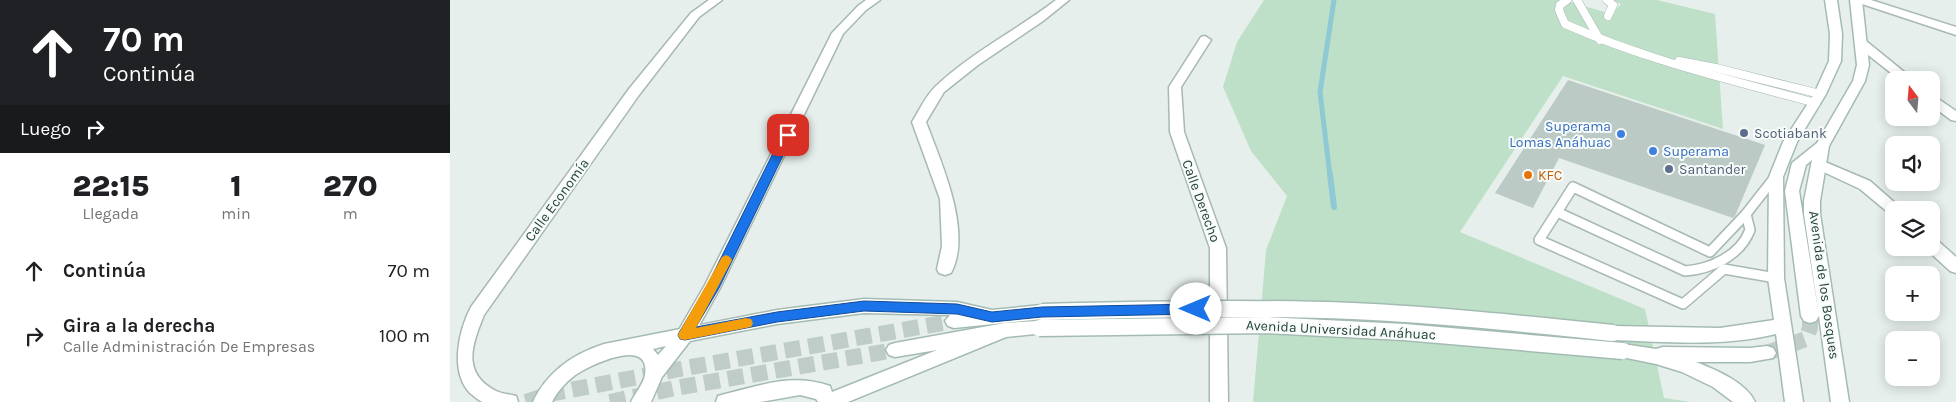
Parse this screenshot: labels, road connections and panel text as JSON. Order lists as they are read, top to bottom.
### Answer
{
  "streets": {
    "street": [
      "Calle Economía",
      "Calle Derecho",
      "Avenida de los Bosques",
      "Avenida Universidad Anáhuac"
    ]
  },
  "places": [
    "Scotiabank",
    "Superama Lomas Anáhuac",
    "Superama",
    "Santander",
    "KFC"
  ],
  "north": "top",
  "page": {
    "turn": ["70 m", "Continúa"],
    "map_buttons": ["+", "−"],
    "then": "Luego",
    "eta": [
      "22:15",
      "Llegada",
      "1",
      "min",
      "270",
      "m"
    ],
    "list": [
      {
        "name": "Continúa",
        "value": "70 m"
      },
      {
        "name": "Gira a la derecha",
        "note": "Calle Administración De Empresas",
        "value": "100 m"
      }
    ]
  }
}
